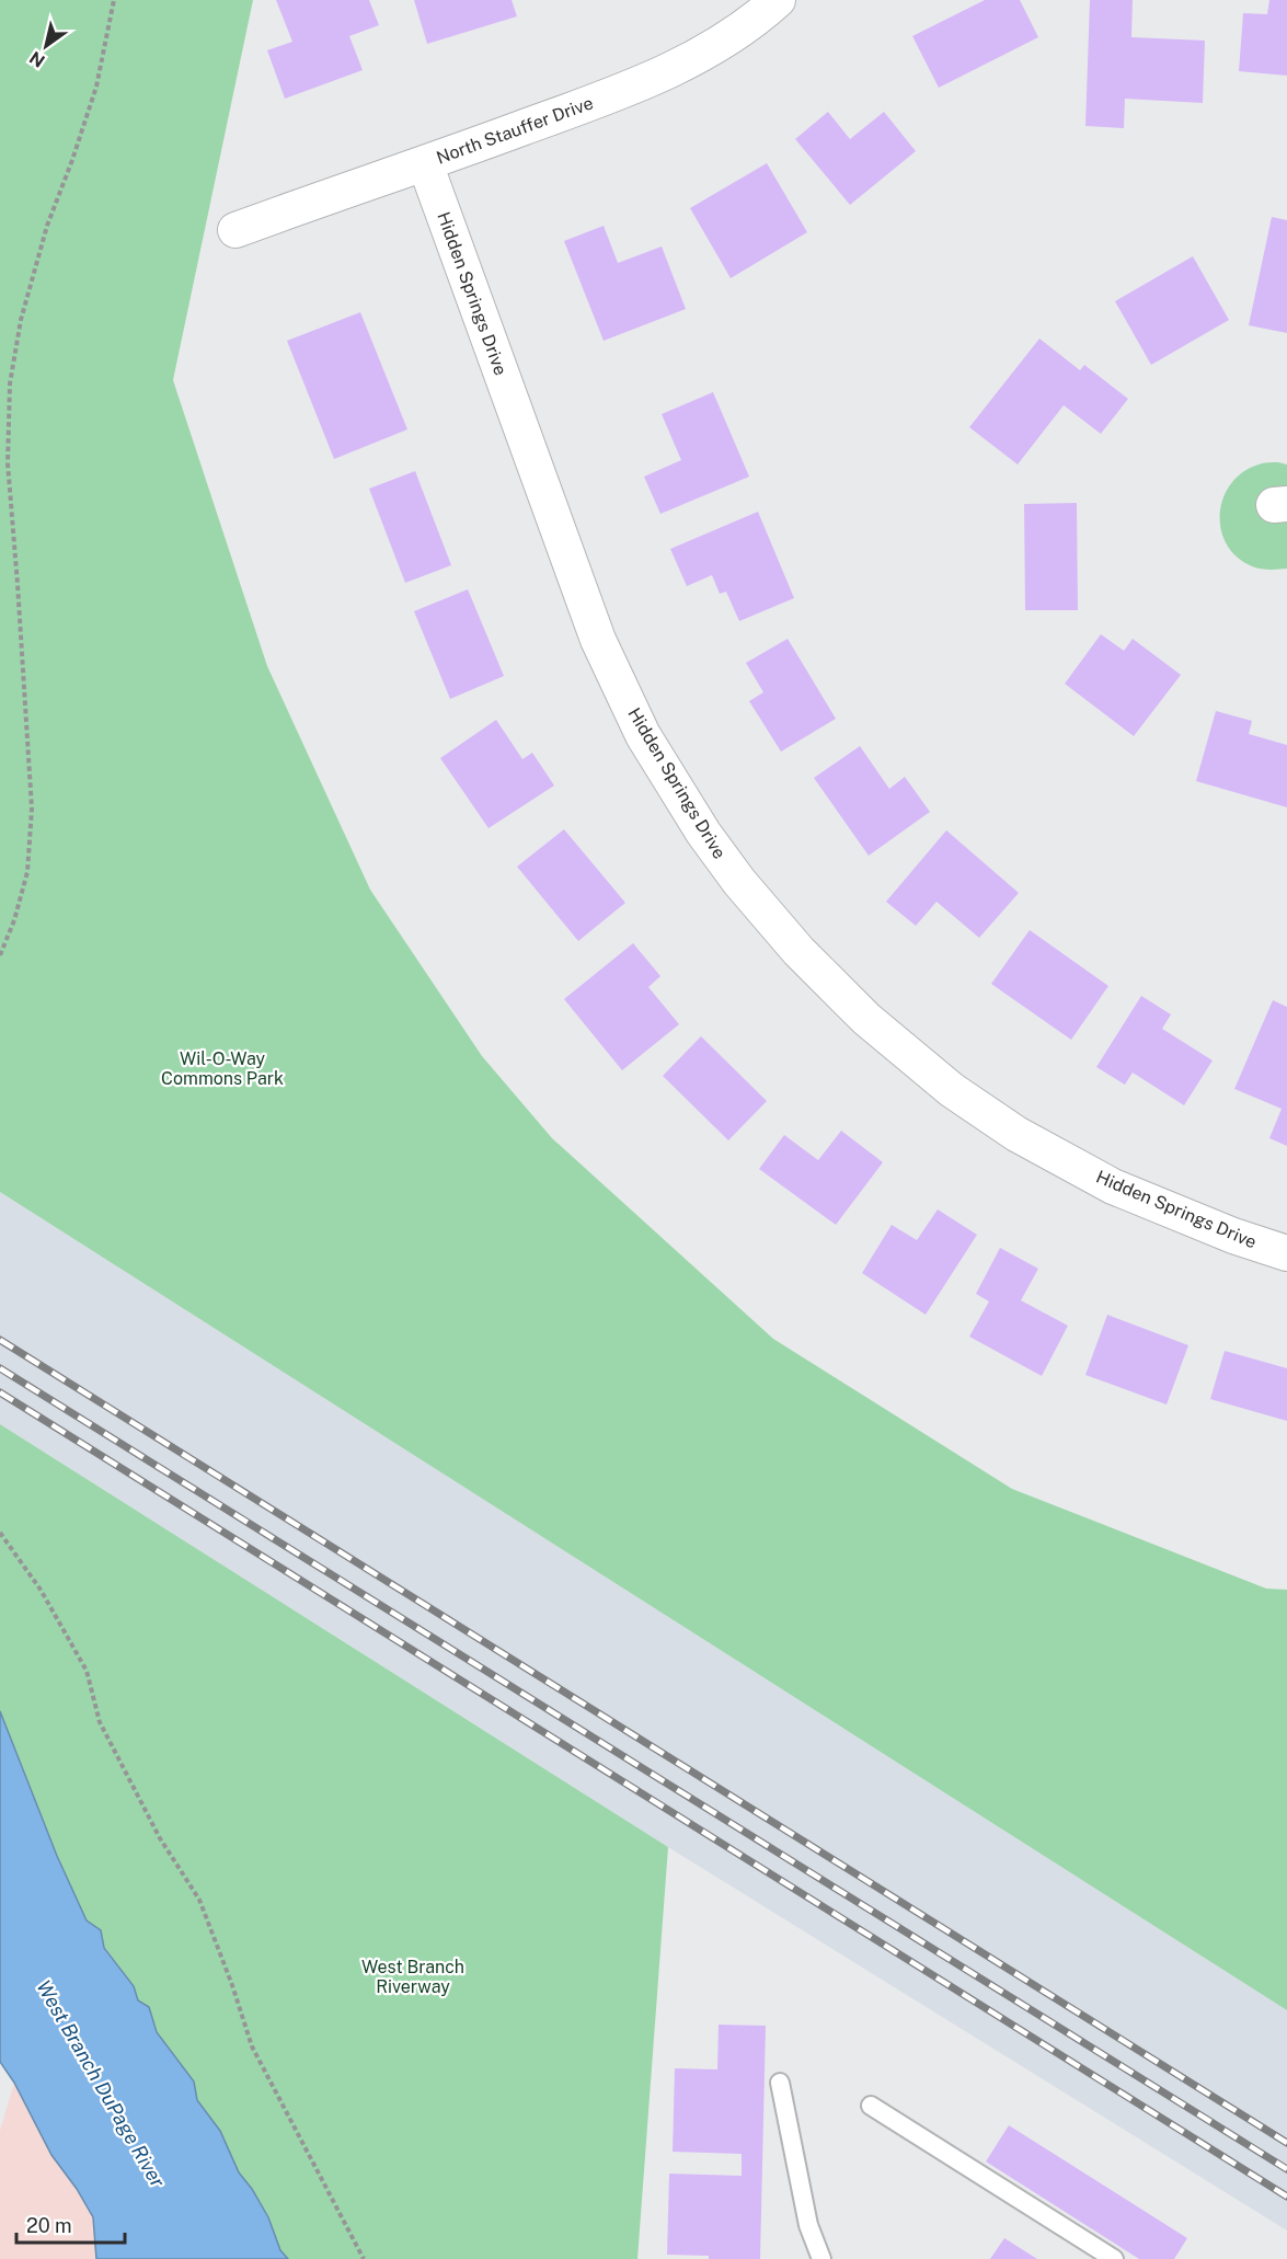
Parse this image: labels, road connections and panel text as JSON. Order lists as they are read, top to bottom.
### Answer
{
  "streets": {
    "street": ["North Stauffer Drive", "Hidden Springs Drive"]
  },
  "crossings": [
    ["North Stauffer Drive", "Hidden Springs Drive"]
  ],
  "water": ["West Branch DuPage River"],
  "parks": ["Wil-O-Way Commons Park", "West Branch Riverway"],
  "scale_bar": "20 m",
  "north": "bottom left"
}
